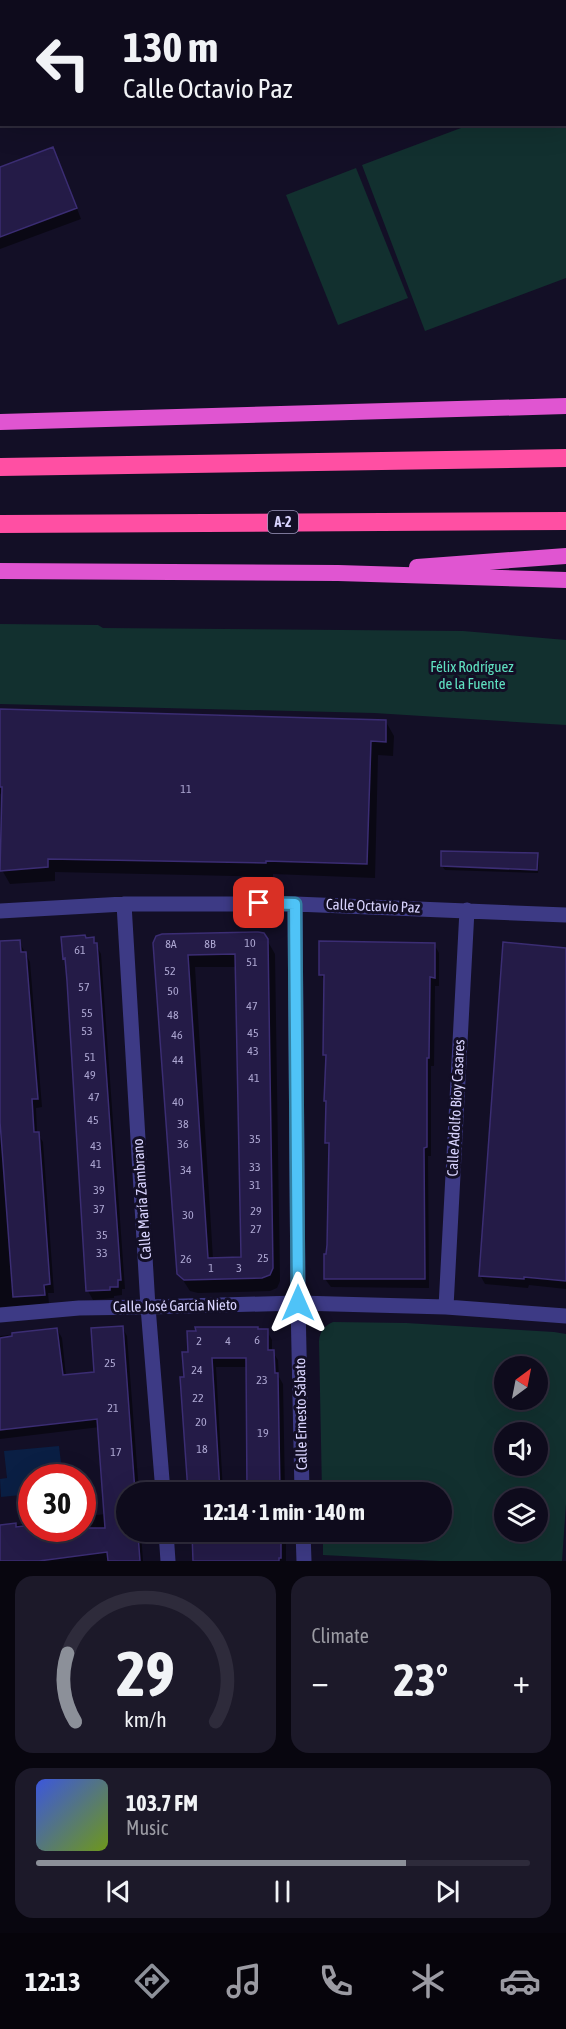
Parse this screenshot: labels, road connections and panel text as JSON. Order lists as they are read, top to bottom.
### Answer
{
  "streets": {
    "highway": ["A-2"],
    "street": [
      "Calle Octavio Paz",
      "Calle Adolfo Bioy Casares",
      "Calle María Zambrano",
      "Calle José García Nieto",
      "Calle Ernesto Sábato"
    ]
  },
  "crossings": [
    ["Calle Octavio Paz", "Calle Adolfo Bioy Casares"],
    ["Calle Octavio Paz", "Calle María Zambrano"],
    ["Calle Octavio Paz", "Calle Ernesto Sábato"],
    ["Calle Adolfo Bioy Casares", "Calle José García Nieto"],
    ["Calle María Zambrano", "Calle José García Nieto"],
    ["Calle José García Nieto", "Calle Ernesto Sábato"]
  ],
  "parks": ["Félix Rodríguez de la Fuente"],
  "house_numbers": [
    "11",
    "10",
    "8A",
    "8B",
    "61",
    "51",
    "52",
    "57",
    "50",
    "47",
    "55",
    "48",
    "53",
    "45",
    "46",
    "43",
    "51",
    "44",
    "49",
    "41",
    "47",
    "40",
    "45",
    "38",
    "35",
    "36",
    "43",
    "41",
    "33",
    "34",
    "31",
    "39",
    "37",
    "29",
    "30",
    "27",
    "35",
    "33",
    "25",
    "26",
    "1",
    "3",
    "6",
    "2",
    "4",
    "25",
    "24",
    "23",
    "22",
    "21",
    "20",
    "19",
    "18",
    "17"
  ],
  "north": "top right",
  "page": {
    "turn": ["130 m", "Calle Octavio Paz"],
    "limit": "30",
    "trip": "12:14 · 1 min · 140 m",
    "tile": "Climate",
    "heat": ["−", "23°", "+"],
    "song": ["103.7 FM", "Music"],
    "tabs": "12:13",
    "gauge": ["29", "km/h"]
  }
}
